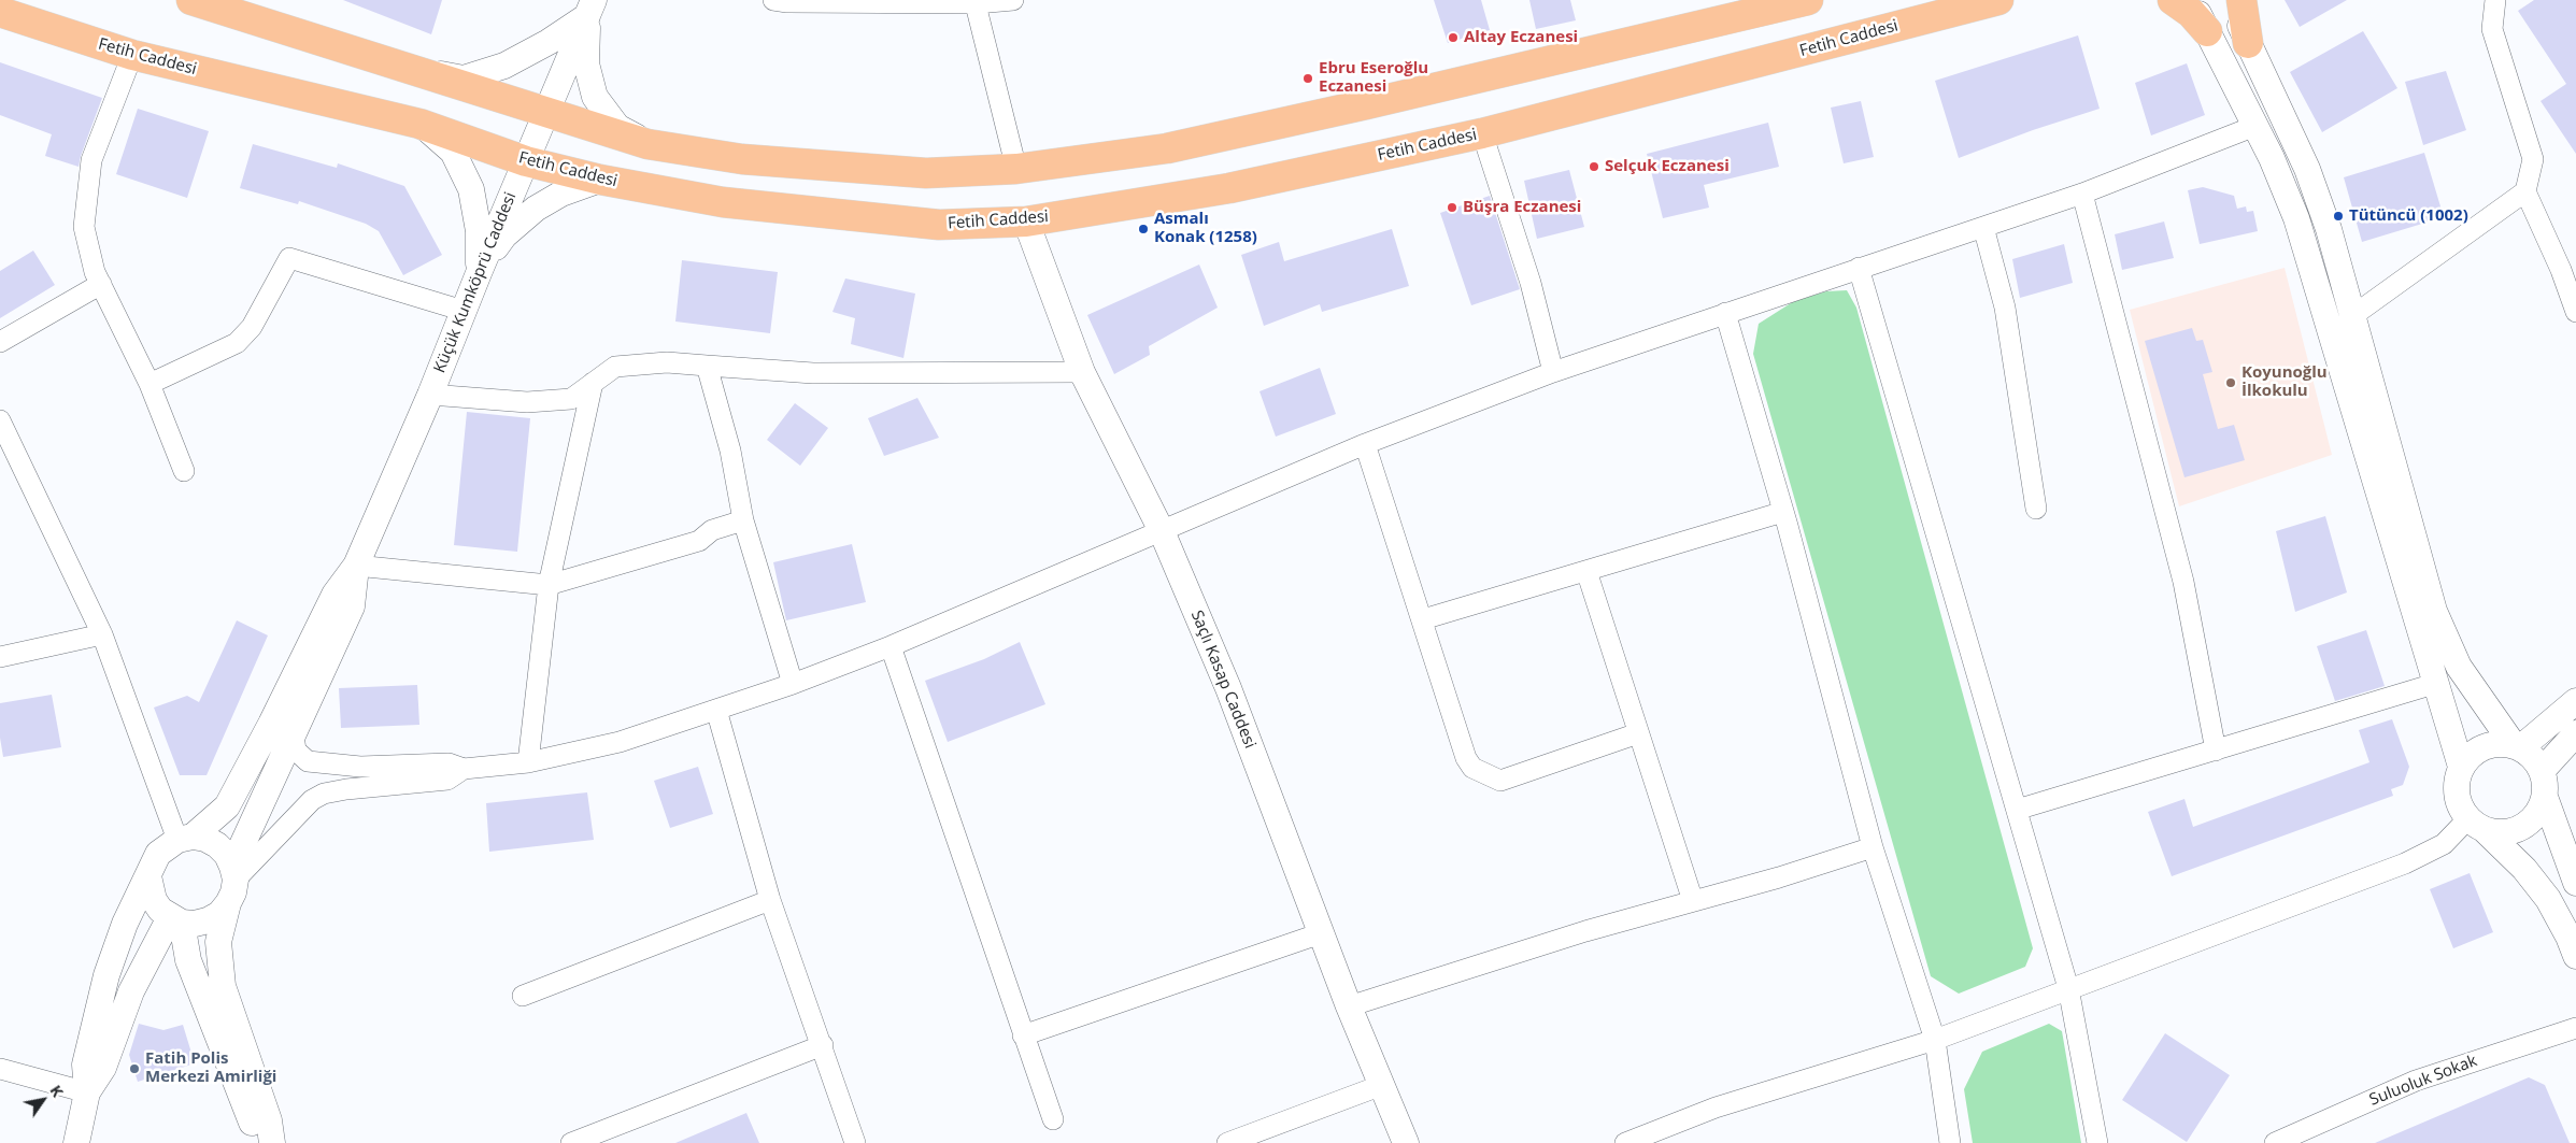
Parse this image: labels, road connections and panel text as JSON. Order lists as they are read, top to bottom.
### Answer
{
  "streets": {
    "main road": ["Fetih Caddesi"],
    "street": ["Küçük Kumköprü Caddesi", "Saçlı Kasap Caddesi", "Suluoluk Sokak"]
  },
  "crossings": [
    ["Fetih Caddesi", "Küçük Kumköprü Caddesi"],
    ["Fetih Caddesi", "Saçlı Kasap Caddesi"]
  ],
  "places": [
    "Altay Eczanesi",
    "Ebru Eseroğlu Eczanesi",
    "Selçuk Eczanesi",
    "Büşra Eczanesi",
    "Tütüncü (1002)",
    "Asmalı Konak (1258)",
    "Koyunoğlu İlkokulu",
    "Fatih Polis Merkezi Amirliği"
  ],
  "north": "top right"
}
